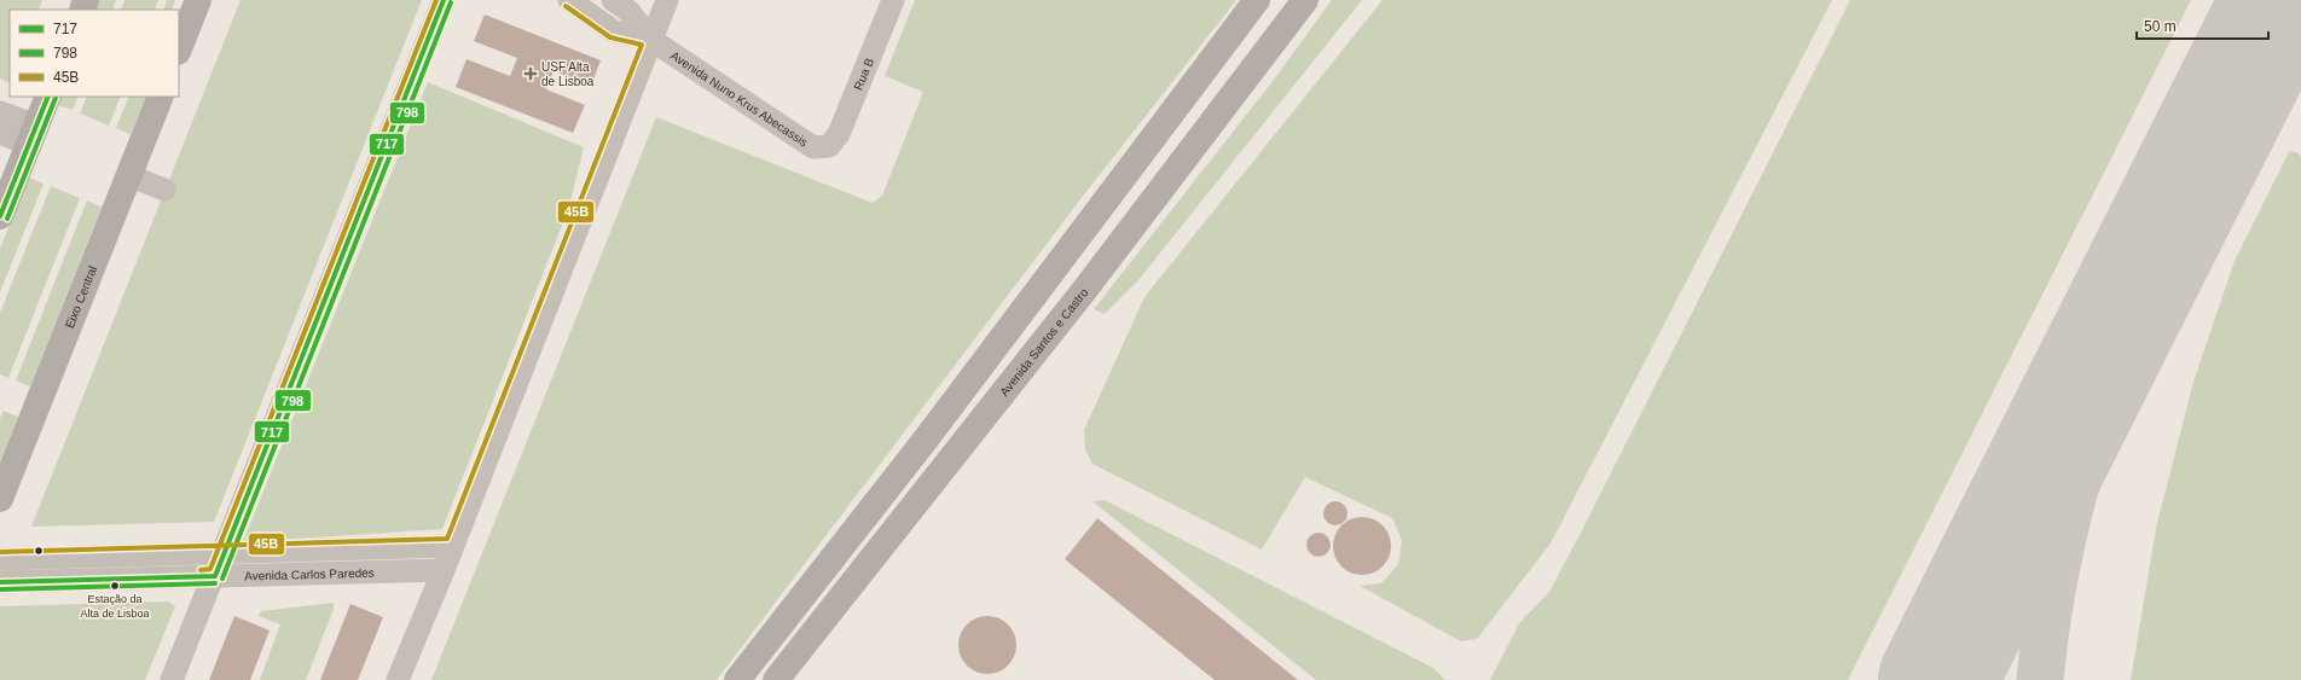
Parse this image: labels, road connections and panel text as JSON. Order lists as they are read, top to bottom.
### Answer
{
  "streets": {
    "main road": ["Eixo Central", "Avenida Santos e Castro"],
    "street": ["Rua B", "Avenida Nuno Krus Abecassis", "Avenida Carlos Paredes"]
  },
  "crossings": [
    ["Rua B", "Avenida Nuno Krus Abecassis"]
  ],
  "places": {
    "health": ["USF Alta de Lisboa"],
    "other": ["Estação da Alta de Lisboa"]
  },
  "lines": ["transit line 717", "transit line 45B", "transit line 798"],
  "legend": ["717", "798", "45B"],
  "scale_bar": "50 m"
}
